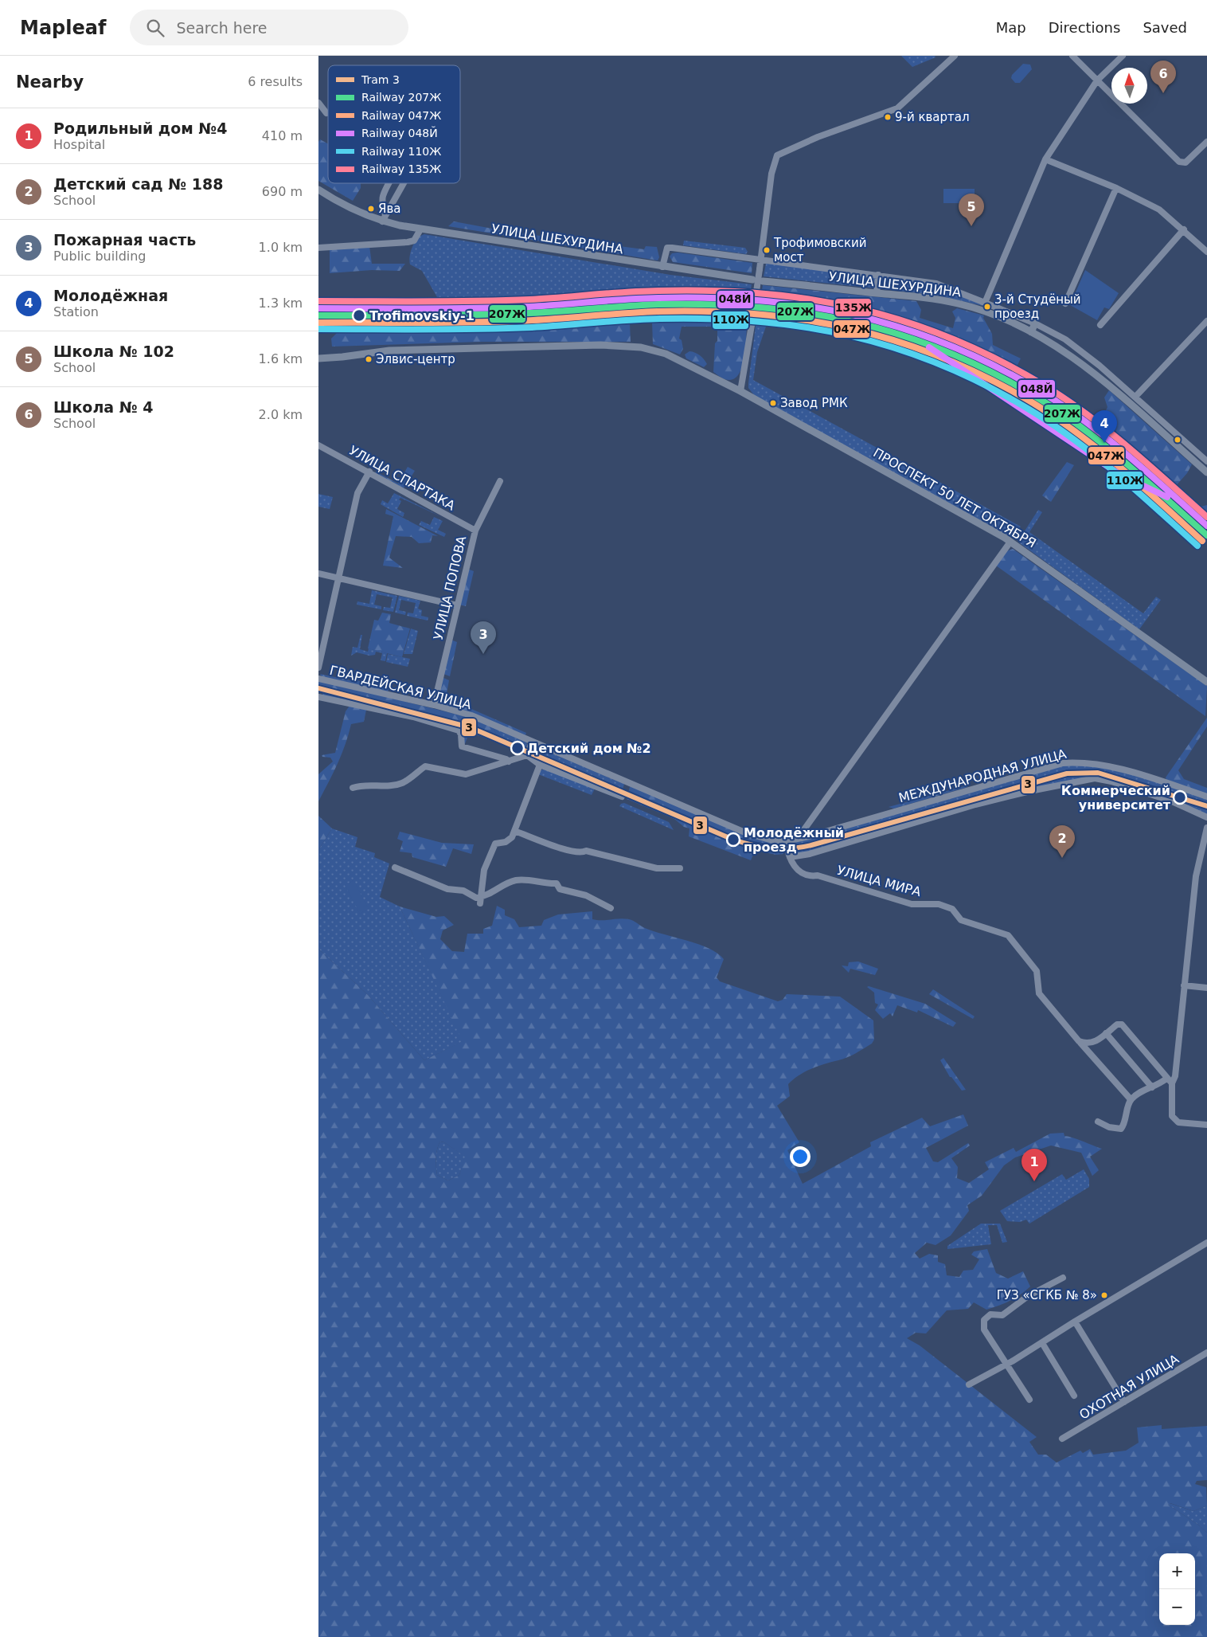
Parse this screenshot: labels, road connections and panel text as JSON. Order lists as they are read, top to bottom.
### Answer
{
  "streets": {
    "main road": ["УЛИЦА ШЕХУРДИНА", "ПРОСПЕКТ 50 ЛЕТ ОКТЯБРЯ"],
    "street": [
      "УЛИЦА СПАРТАКА",
      "УЛИЦА ПОПОВА",
      "ГВАРДЕЙСКАЯ УЛИЦА",
      "МЕЖДУНАРОДНАЯ УЛИЦА",
      "УЛИЦА МИРА",
      "ОХОТНАЯ УЛИЦА"
    ]
  },
  "crossings": [
    ["УЛИЦА СПАРТАКА", "УЛИЦА ПОПОВА"],
    ["УЛИЦА ПОПОВА", "ГВАРДЕЙСКАЯ УЛИЦА"],
    ["ГВАРДЕЙСКАЯ УЛИЦА", "МЕЖДУНАРОДНАЯ УЛИЦА"],
    ["ГВАРДЕЙСКАЯ УЛИЦА", "УЛИЦА МИРА"],
    ["МЕЖДУНАРОДНАЯ УЛИЦА", "УЛИЦА МИРА"]
  ],
  "places": [
    "9-й квартал",
    "Ява",
    "Трофимовский мост",
    "3-й Студёный проезд",
    "Trofimovskiy-1",
    "Элвис-центр",
    "Завод РМК",
    "Детский дом №2",
    "Коммерческий университет",
    "Молодёжный проезд",
    "ГУЗ «СГКБ № 8»"
  ],
  "lines": [
    "rail line 135Ж",
    "rail line 048Й",
    "rail line 207Ж",
    "rail line 047Ж",
    "rail line 110Ж",
    "tram line 3"
  ],
  "legend": [
    "Tram 3",
    "Railway 207Ж",
    "Railway 047Ж",
    "Railway 048Й",
    "Railway 110Ж",
    "Railway 135Ж"
  ],
  "north": "top",
  "page": {
    "header": "Mapleaf",
    "search": "Search here",
    "nav": ["Map", "Directions", "Saved"],
    "heading": ["Nearby", "6 results"],
    "pins": [
      "6",
      "5",
      "4",
      "3",
      "2",
      "1"
    ],
    "list": [
      {
        "mark": "1",
        "name": "Родильный дом №4",
        "note": "Hospital",
        "value": "410 m"
      },
      {
        "mark": "2",
        "name": "Детский сад № 188",
        "note": "School",
        "value": "690 m"
      },
      {
        "mark": "3",
        "name": "Пожарная часть",
        "note": "Public building",
        "value": "1.0 km"
      },
      {
        "mark": "4",
        "name": "Молодёжная",
        "note": "Station",
        "value": "1.3 km"
      },
      {
        "mark": "5",
        "name": "Школа № 102",
        "note": "School",
        "value": "1.6 km"
      },
      {
        "mark": "6",
        "name": "Школа № 4",
        "note": "School",
        "value": "2.0 km"
      }
    ],
    "map_buttons": ["+", "−"]
  }
}
